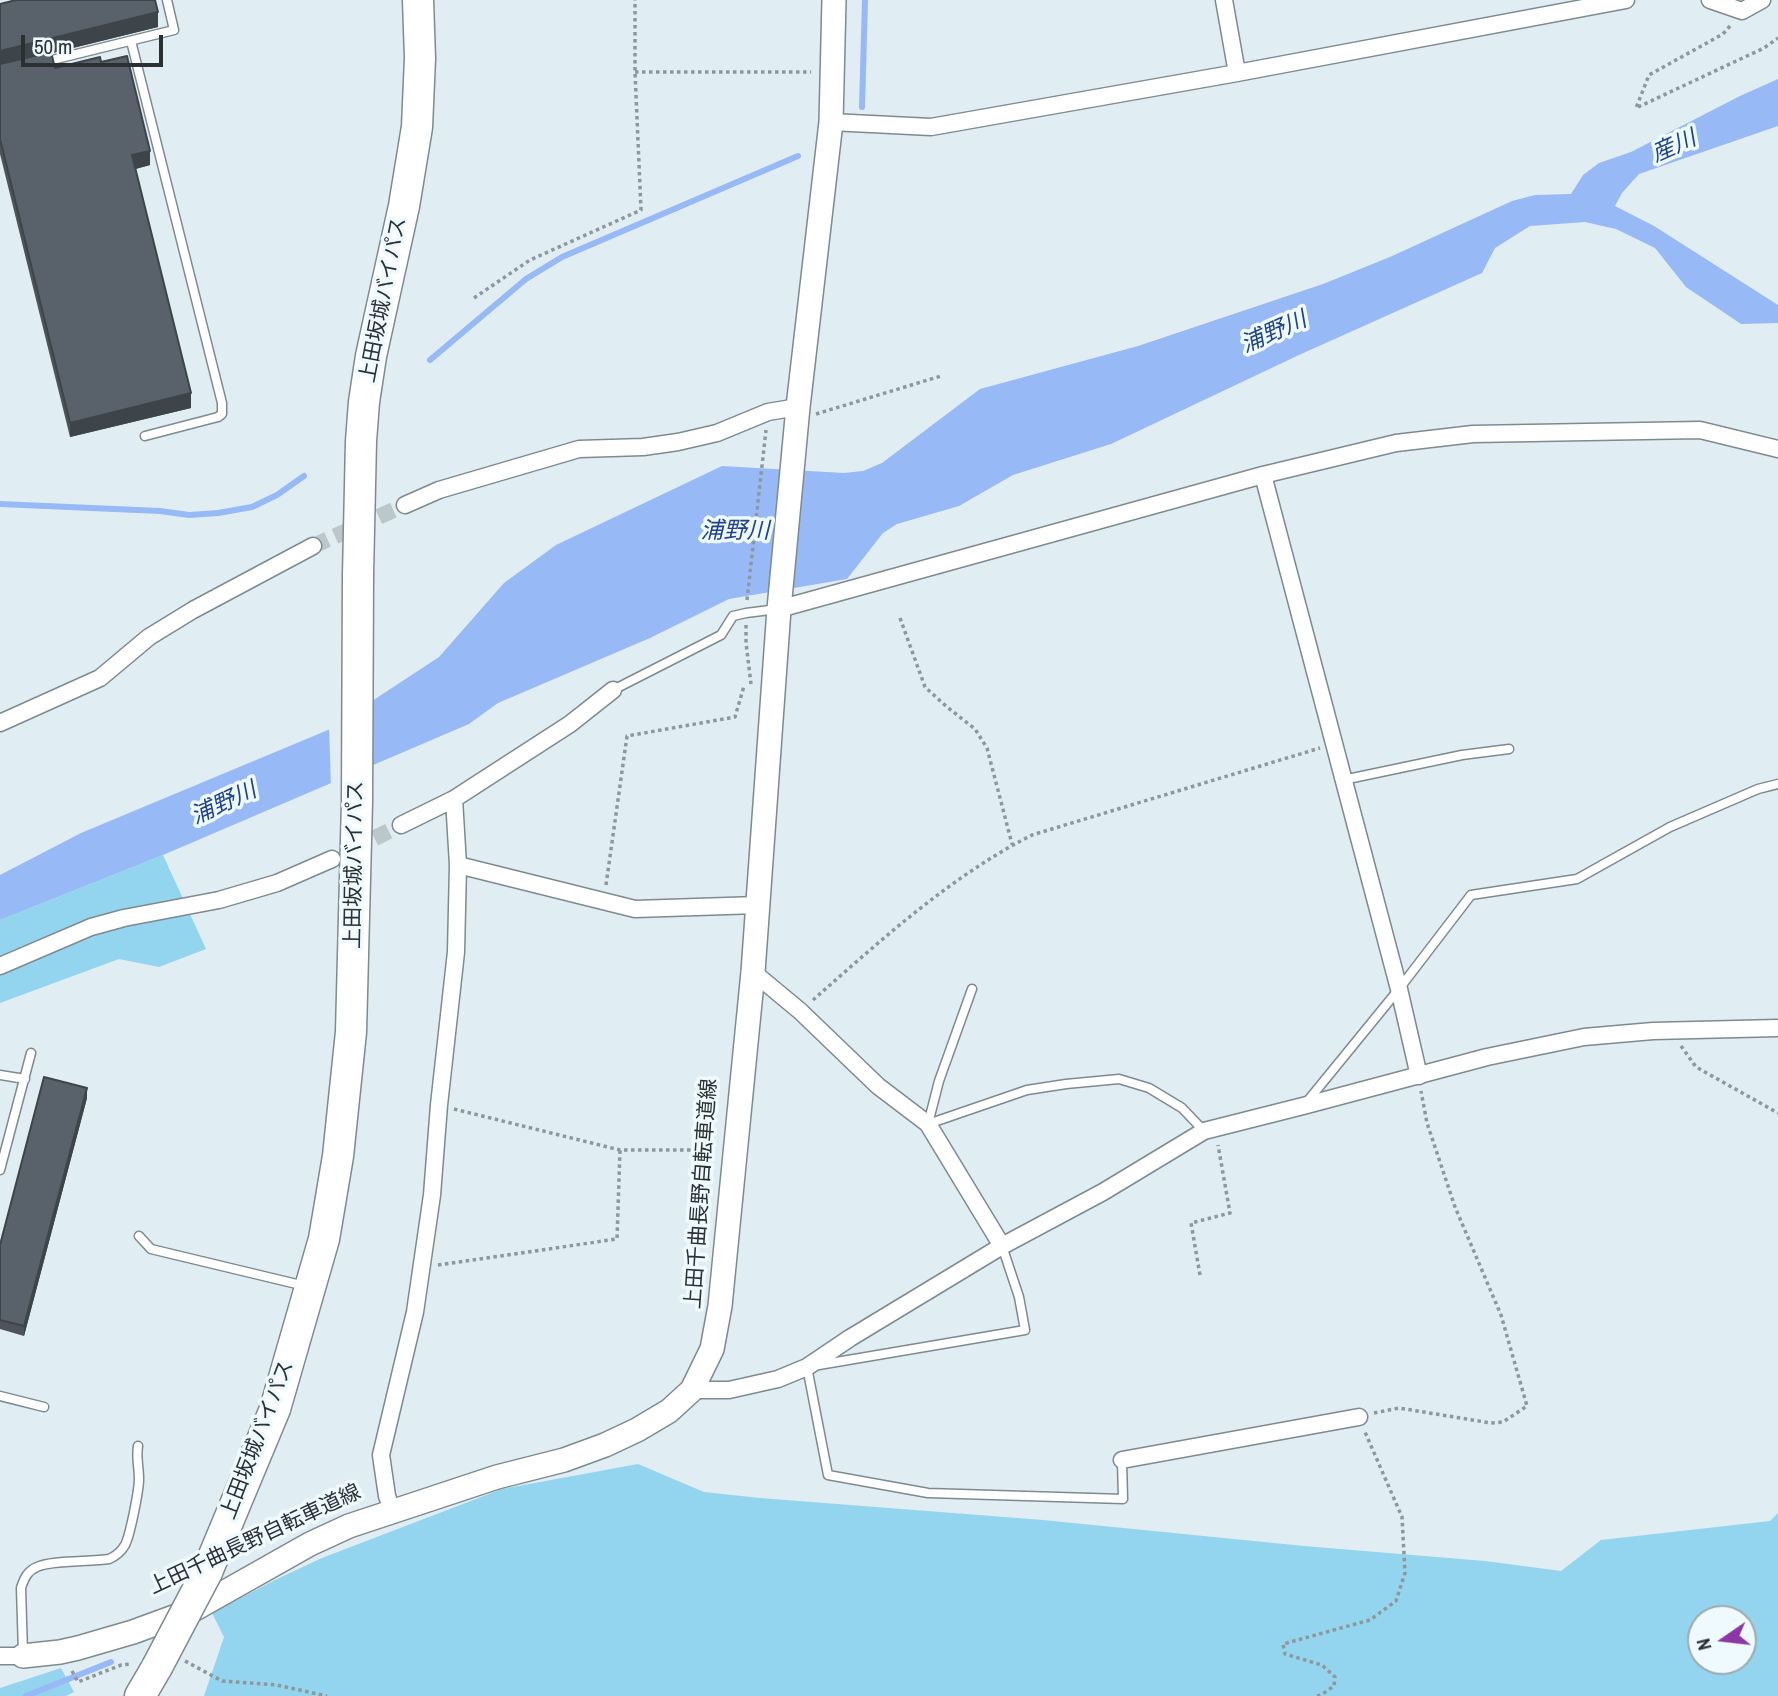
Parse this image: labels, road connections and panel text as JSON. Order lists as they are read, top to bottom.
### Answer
{
  "streets": {
    "highway": ["上田坂城バイパス"]
  },
  "water": ["産川", "浦野川"],
  "scale_bar": "50 m",
  "north": "left"
}
